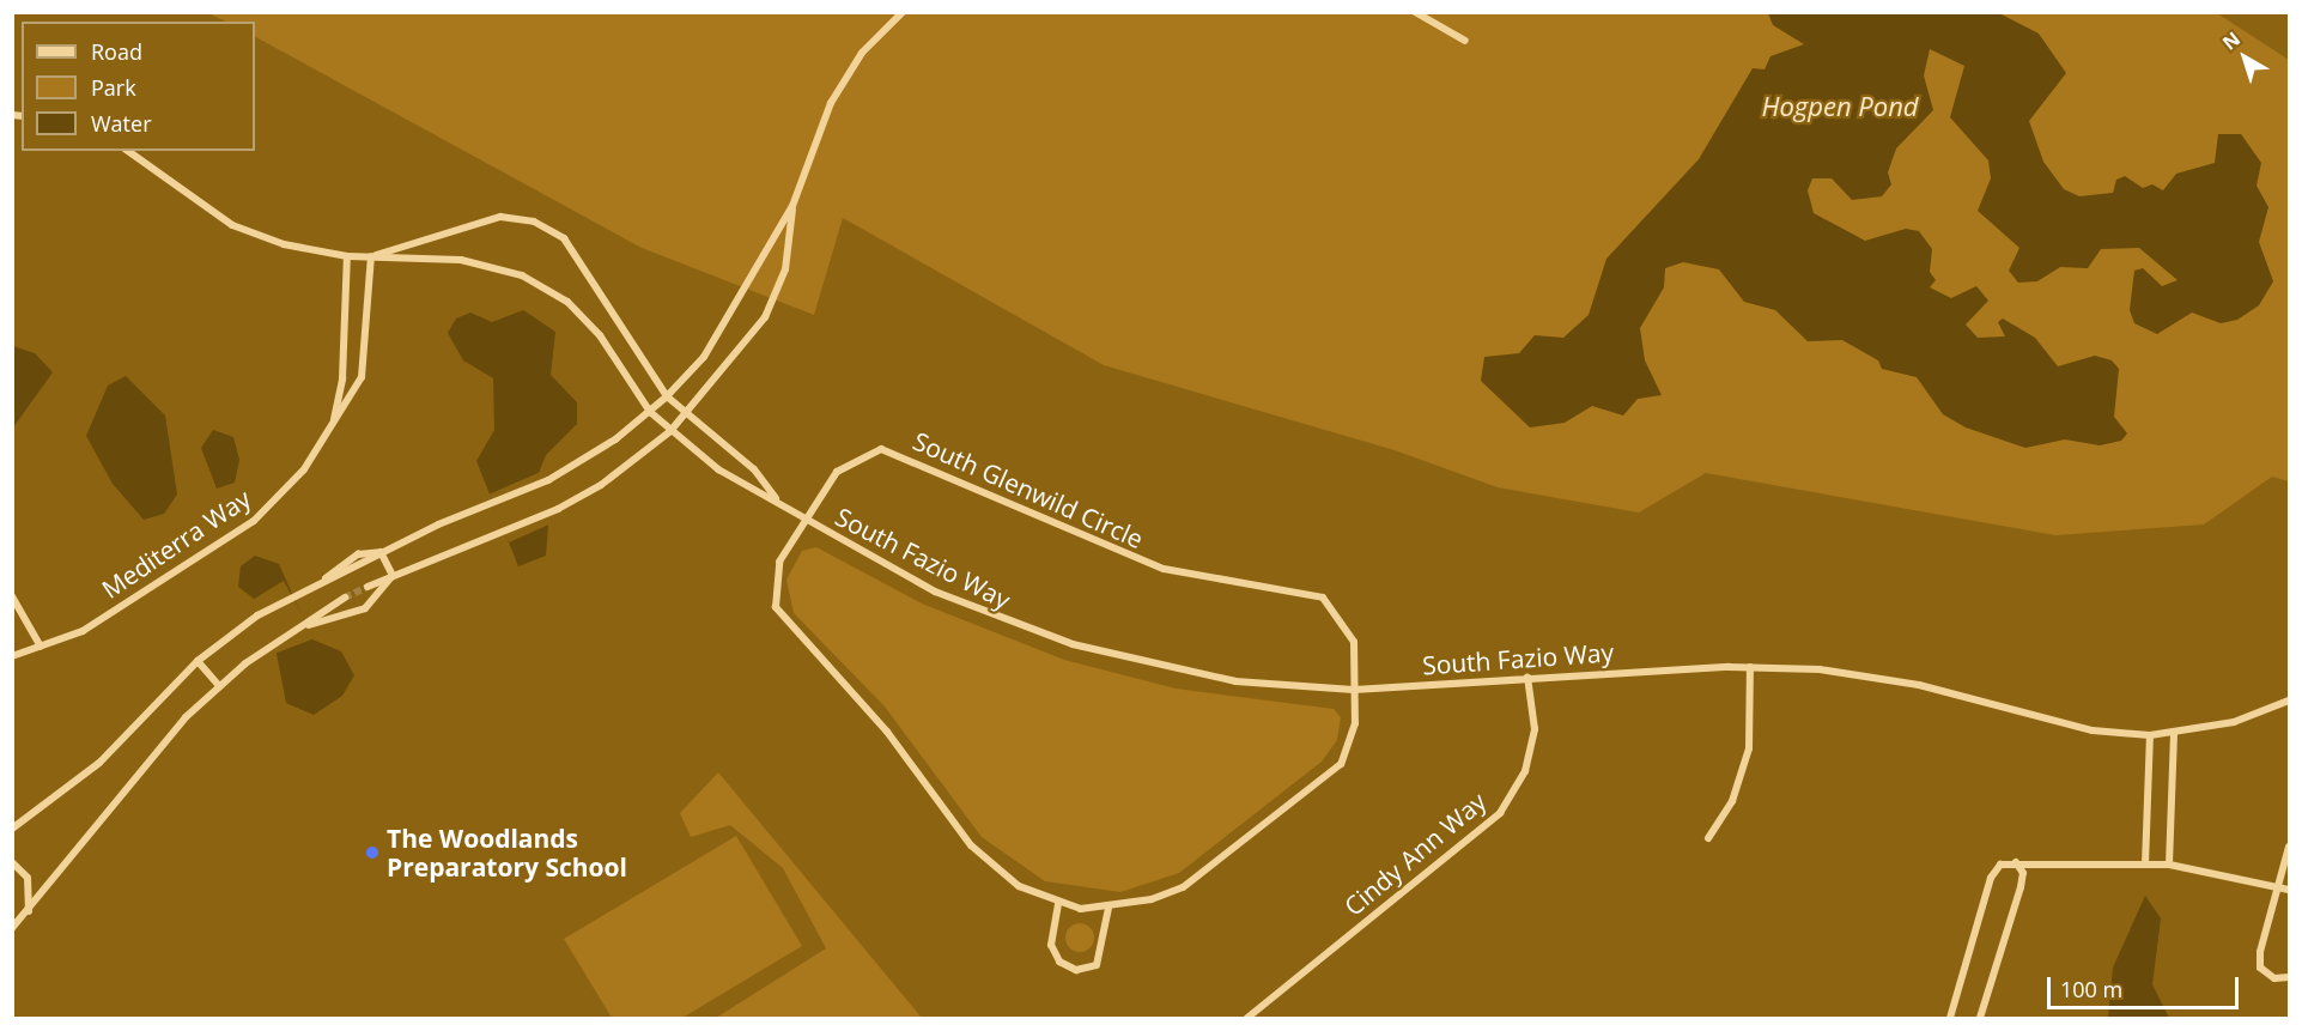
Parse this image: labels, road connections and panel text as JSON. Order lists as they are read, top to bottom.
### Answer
{
  "streets": {
    "street": [
      "South Glenwild Circle",
      "Mediterra Way",
      "South Fazio Way",
      "Cindy Ann Way"
    ]
  },
  "crossings": [
    ["South Glenwild Circle", "South Fazio Way"],
    ["Mediterra Way", "South Fazio Way"],
    ["South Fazio Way", "Cindy Ann Way"]
  ],
  "water": ["Hogpen Pond"],
  "places": ["The Woodlands Preparatory School"],
  "legend": ["Road", "Park", "Water"],
  "scale_bar": "100 m",
  "north": "top left"
}
